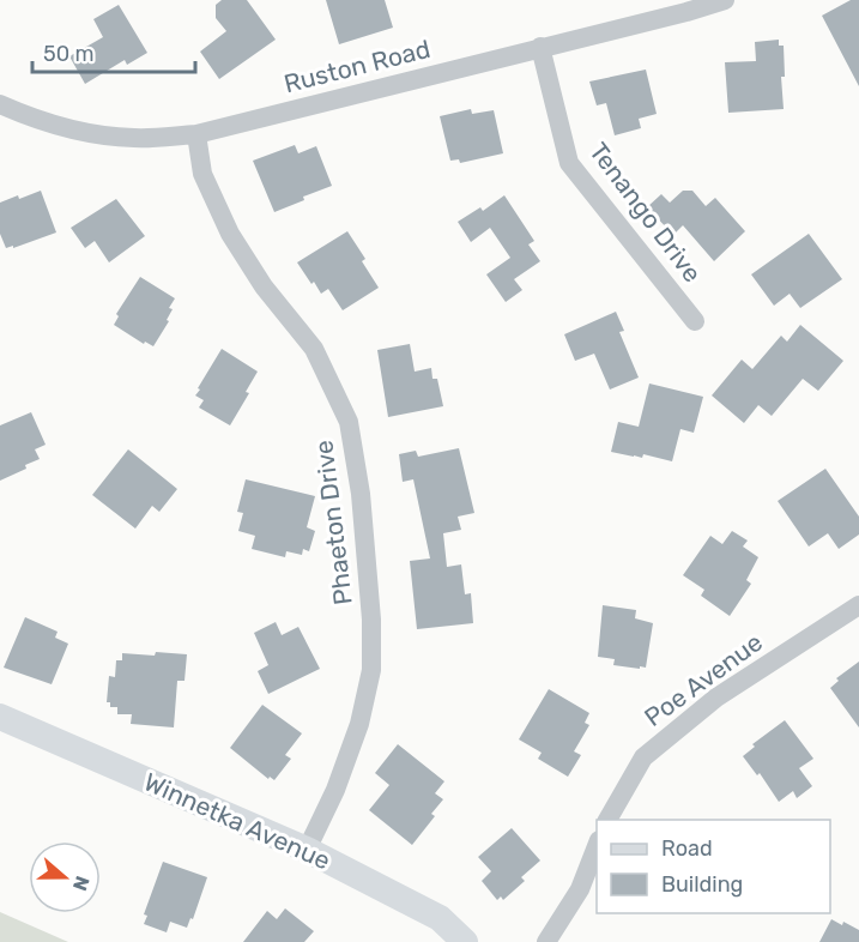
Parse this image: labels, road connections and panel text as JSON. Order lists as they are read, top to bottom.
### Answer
{
  "streets": {
    "main road": ["Winnetka Avenue"],
    "street": [
      "Ruston Road",
      "Tenango Drive",
      "Phaeton Drive",
      "Poe Avenue"
    ]
  },
  "crossings": [
    ["Ruston Road", "Tenango Drive"],
    ["Ruston Road", "Phaeton Drive"],
    ["Phaeton Drive", "Winnetka Avenue"]
  ],
  "legend": ["Road", "Building"],
  "scale_bar": "50 m",
  "north": "right"
}
